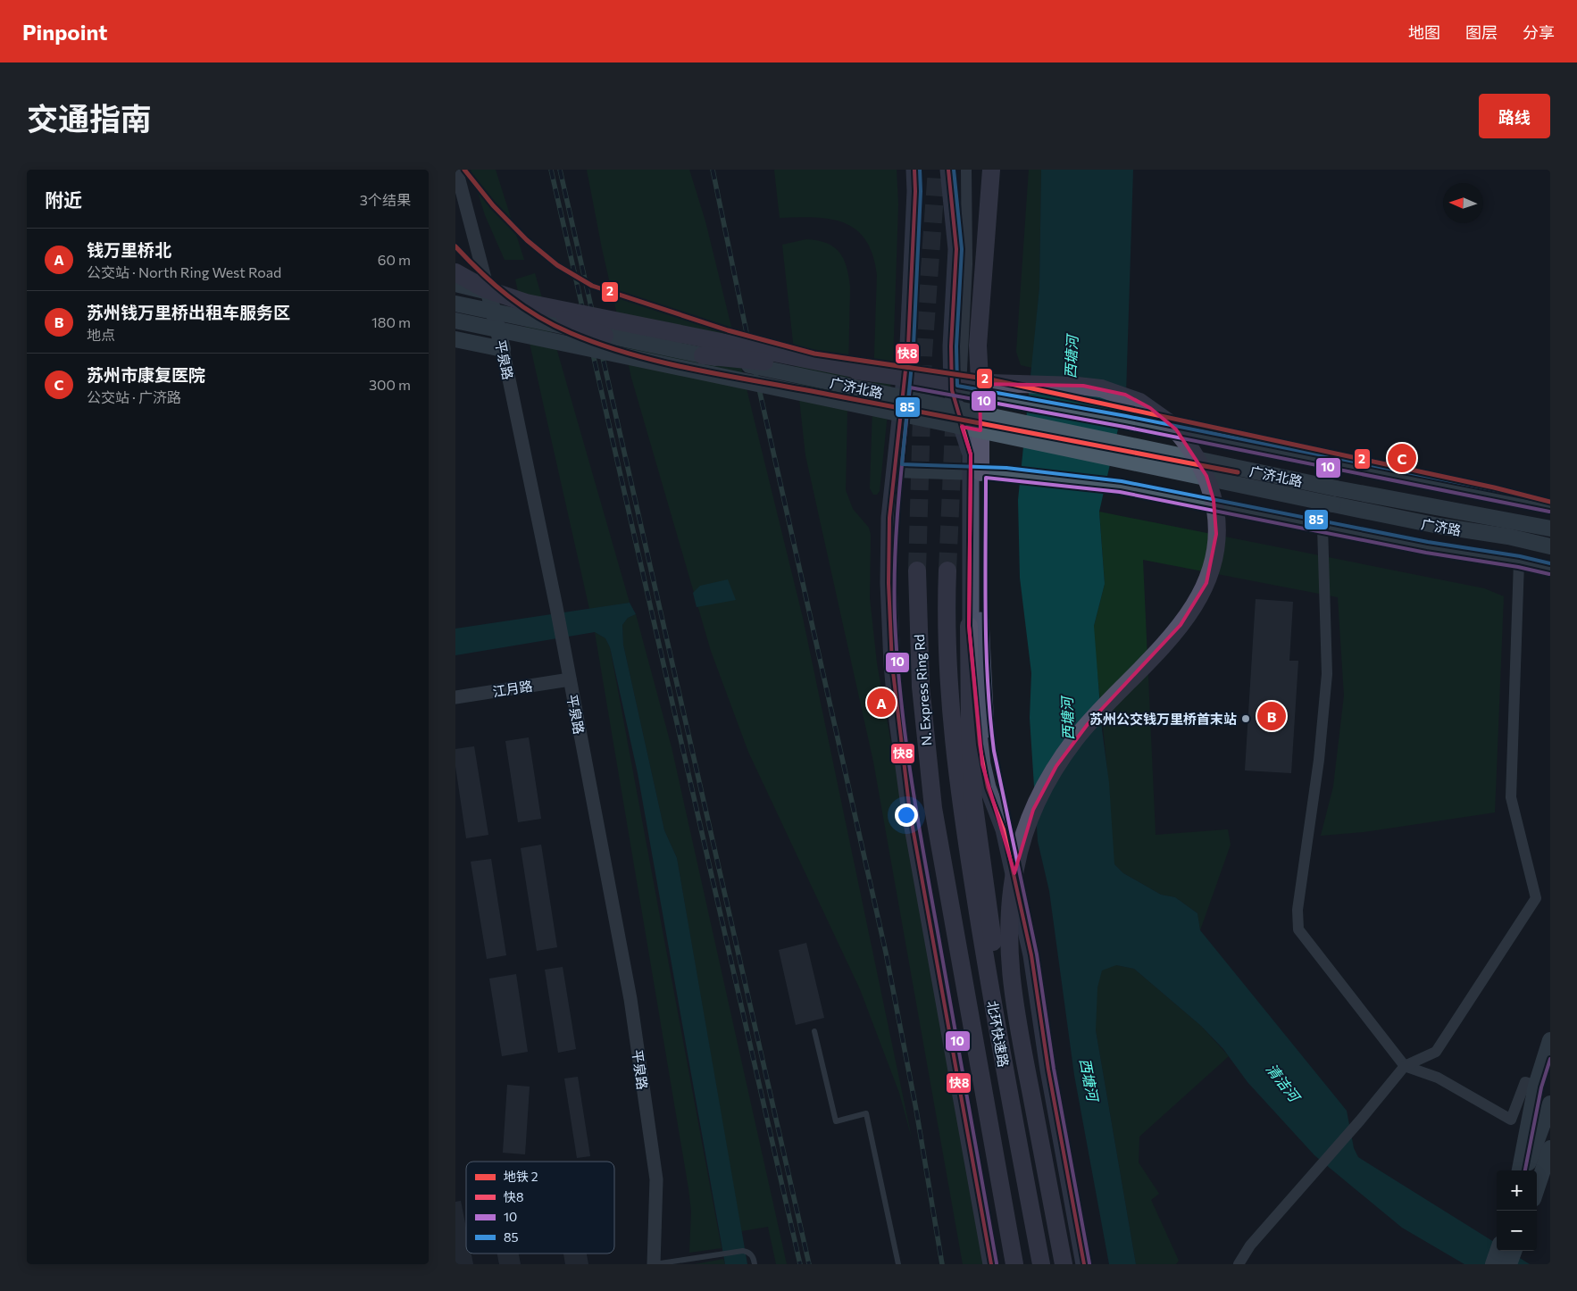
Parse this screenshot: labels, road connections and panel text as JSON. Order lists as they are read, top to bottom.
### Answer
{
  "streets": {
    "highway": ["N. Express Ring Rd", "北环快速路"],
    "main road": ["平泉路", "广济北路", "广济路"],
    "street": ["江月路"]
  },
  "crossings": [
    ["平泉路", "江月路"],
    ["广济北路", "广济路"],
    ["N. Express Ring Rd", "北环快速路"]
  ],
  "water": ["西塘河", "清洁河"],
  "places": ["苏州公交钱万里桥首末站"],
  "lines": [
    "metro line 2",
    "transit line 快8",
    "transit line 85",
    "transit line 10"
  ],
  "legend": [
    "地铁 2",
    "快8",
    "10",
    "85"
  ],
  "north": "left",
  "page": {
    "header": "Pinpoint",
    "nav": ["地图", "图层", "分享"],
    "title": "交通指南",
    "buttons": "路线",
    "heading": ["附近", "3个结果"],
    "list": [
      {
        "mark": "A",
        "name": "钱万里桥北",
        "note": "公交站 · North Ring West Road",
        "value": "60 m"
      },
      {
        "mark": "B",
        "name": "苏州钱万里桥出租车服务区",
        "note": "地点",
        "value": "180 m"
      },
      {
        "mark": "C",
        "name": "苏州市康复医院",
        "note": "公交站 · 广济路",
        "value": "300 m"
      }
    ],
    "pins": ["C", "A", "B"],
    "map_buttons": ["+", "−"]
  }
}
